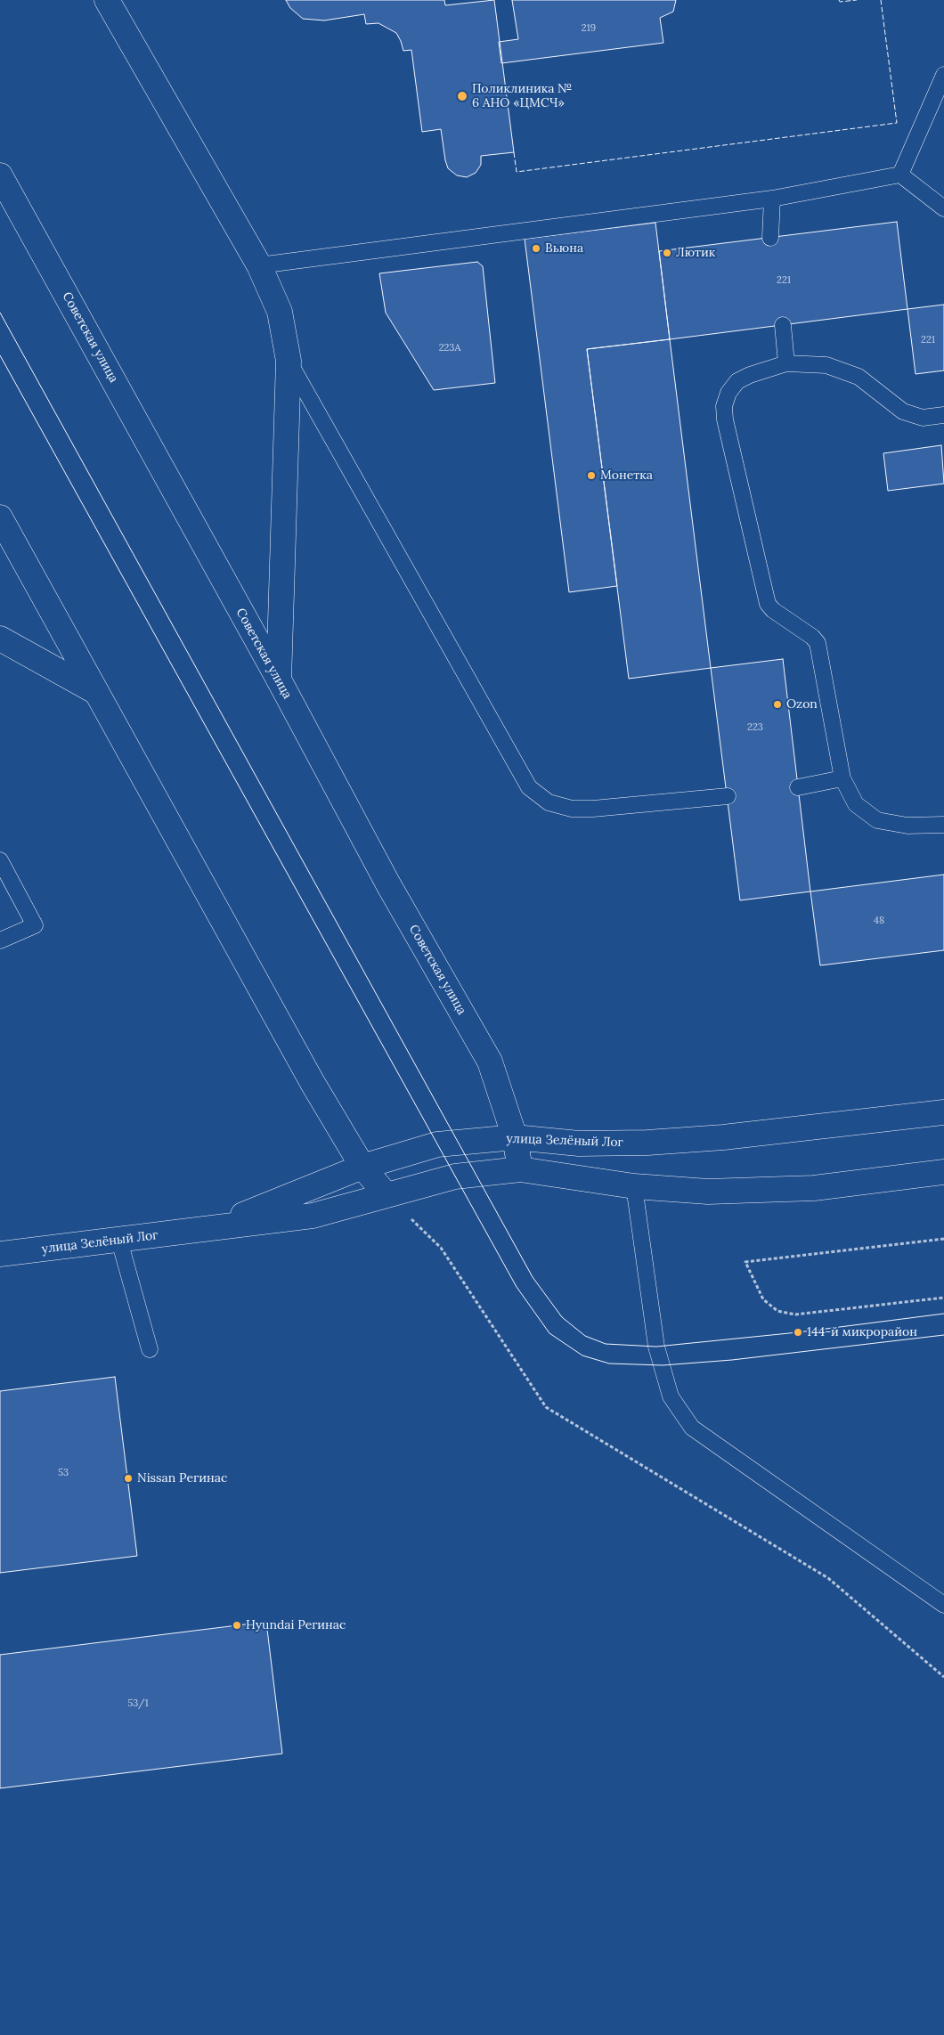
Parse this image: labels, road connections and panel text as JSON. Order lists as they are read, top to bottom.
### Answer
{
  "streets": {
    "main road": ["Советская улица", "улица Зелёный Лог"]
  },
  "crossings": [
    ["Советская улица", "улица Зелёный Лог"]
  ],
  "places": [
    "Поликлиника № 6 АНО «ЦМСЧ»",
    "Вьюна",
    "Лютик",
    "Монетка",
    "Ozon",
    "144-й микрорайон",
    "Nissan Регинас",
    "Hyundai Регинас"
  ],
  "house_numbers": [
    "219",
    "221",
    "221",
    "223А",
    "223",
    "48",
    "53",
    "53/1"
  ]
}
